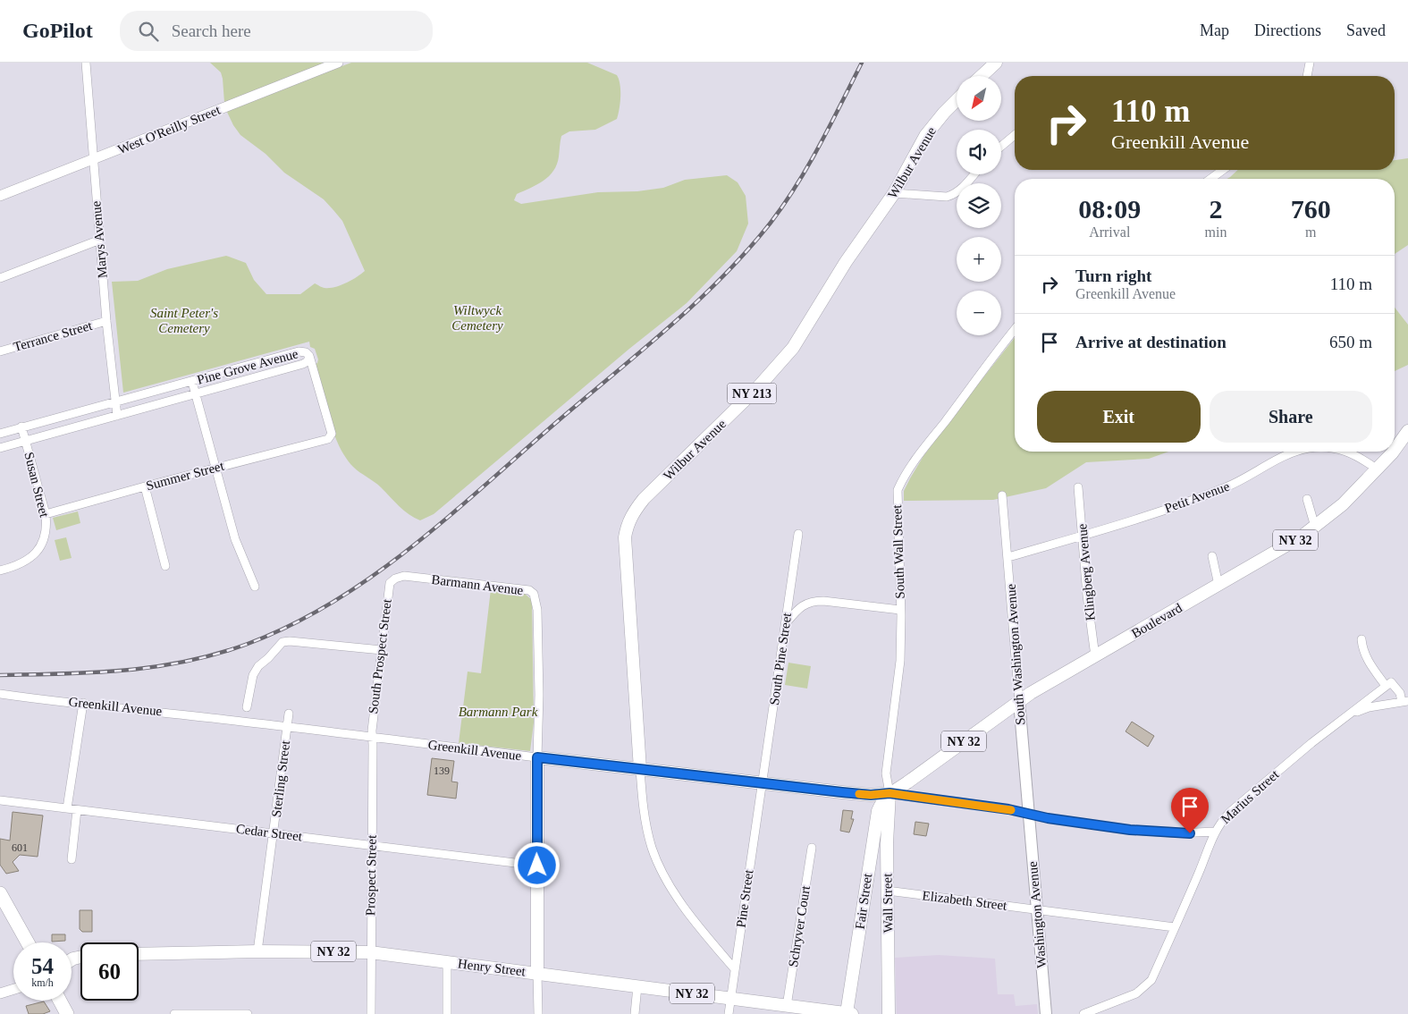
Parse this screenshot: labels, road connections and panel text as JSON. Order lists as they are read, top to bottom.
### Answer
{
  "streets": {
    "main road": [
      "Wilbur Avenue",
      "NY 213",
      "NY 32",
      "Boulevard",
      "South Washington Avenue",
      "Greenkill Avenue",
      "Fair Street",
      "Wall Street",
      "Washington Avenue",
      "Henry Street"
    ],
    "street": [
      "West O'Reilly Street",
      "Marys Avenue",
      "Terrance Street",
      "Pine Grove Avenue",
      "Summer Street",
      "Susan Street",
      "Petit Avenue",
      "South Wall Street",
      "Klingberg Avenue",
      "Barmann Avenue",
      "South Prospect Street",
      "South Pine Street",
      "Sterling Street",
      "Marius Street",
      "Cedar Street",
      "Prospect Street",
      "Pine Street",
      "Elizabeth Street",
      "Schryver Court"
    ]
  },
  "crossings": [
    ["West O'Reilly Street", "Marys Avenue"],
    ["Wilbur Avenue", "Greenkill Avenue"],
    ["Marys Avenue", "Terrance Street"],
    ["Marys Avenue", "Pine Grove Avenue"],
    ["Pine Grove Avenue", "Summer Street"],
    ["Pine Grove Avenue", "Susan Street"],
    ["Summer Street", "Susan Street"],
    ["Petit Avenue", "Klingberg Avenue"],
    ["Petit Avenue", "Boulevard"],
    ["Petit Avenue", "South Washington Avenue"],
    ["South Wall Street", "Boulevard"],
    ["South Wall Street", "Greenkill Avenue"],
    ["South Wall Street", "Fair Street"],
    ["South Wall Street", "Wall Street"],
    ["Klingberg Avenue", "Boulevard"],
    ["Barmann Avenue", "South Prospect Street"],
    ["Barmann Avenue", "Greenkill Avenue"],
    ["Boulevard", "South Washington Avenue"],
    ["Boulevard", "Greenkill Avenue"],
    ["Boulevard", "Fair Street"],
    ["Boulevard", "Wall Street"],
    ["South Washington Avenue", "Greenkill Avenue"],
    ["South Washington Avenue", "Washington Avenue"],
    ["South Prospect Street", "Greenkill Avenue"],
    ["South Prospect Street", "Prospect Street"],
    ["South Pine Street", "Greenkill Avenue"],
    ["South Pine Street", "Pine Street"],
    ["Greenkill Avenue", "Sterling Street"],
    ["Greenkill Avenue", "Marius Street"],
    ["Greenkill Avenue", "Prospect Street"],
    ["Greenkill Avenue", "Pine Street"],
    ["Greenkill Avenue", "Fair Street"],
    ["Greenkill Avenue", "Wall Street"],
    ["Greenkill Avenue", "Washington Avenue"],
    ["Sterling Street", "Cedar Street"],
    ["Sterling Street", "Henry Street"],
    ["Marius Street", "Elizabeth Street"],
    ["Cedar Street", "Prospect Street"],
    ["Prospect Street", "Henry Street"],
    ["Pine Street", "Henry Street"],
    ["Elizabeth Street", "Wall Street"],
    ["Elizabeth Street", "Washington Avenue"],
    ["Fair Street", "Wall Street"],
    ["Fair Street", "Henry Street"],
    ["Schryver Court", "Henry Street"]
  ],
  "parks": ["Wiltwyck Cemetery", "Saint Peter's Cemetery", "Barmann Park"],
  "house_numbers": ["139", "601"],
  "north": "bottom left",
  "page": {
    "header": "GoPilot",
    "search": "Search here",
    "nav": ["Map", "Directions", "Saved"],
    "map_buttons": ["+", "−"],
    "turn": ["110 m", "Greenkill Avenue"],
    "eta": [
      "08:09",
      "Arrival",
      "2",
      "min",
      "760",
      "m"
    ],
    "list": [
      {
        "name": "Turn right",
        "note": "Greenkill Avenue",
        "value": "110 m"
      },
      {
        "name": "Arrive at destination",
        "value": "650 m"
      }
    ],
    "buttons": ["Exit", "Share"],
    "speed": "54 km/h",
    "limit": "60"
  }
}
